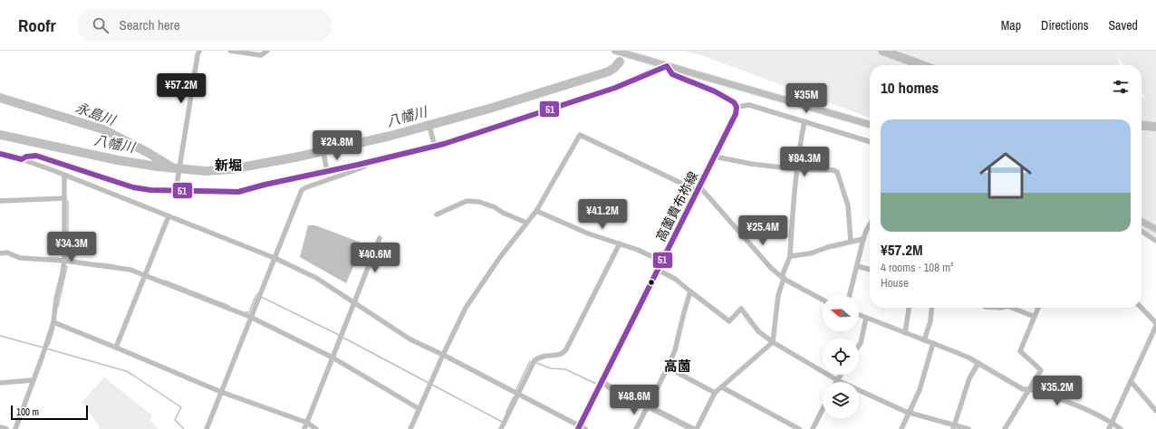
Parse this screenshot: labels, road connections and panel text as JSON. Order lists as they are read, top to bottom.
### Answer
{
  "streets": {
    "main road": ["高薗貴布祢線"]
  },
  "districts": ["新堀", "高薗"],
  "water": ["永島川", "八幡川"],
  "lines": ["transit line 51"],
  "scale_bar": "100 m",
  "north": "left",
  "page": {
    "header": "Roofr",
    "search": "Search here",
    "nav": ["Map", "Directions", "Saved"],
    "heading": "10 homes",
    "price": [
      "¥57.2M",
      "¥35M",
      "¥24.8M",
      "¥84.3M",
      "¥41.2M",
      "¥25.4M",
      "¥34.3M",
      "¥40.6M",
      "¥35.2M",
      "¥48.6M"
    ],
    "list": [
      {
        "name": "¥57.2M",
        "note": "4 rooms · 108 m² · House"
      }
    ],
    "scale": "100 m"
  }
}
